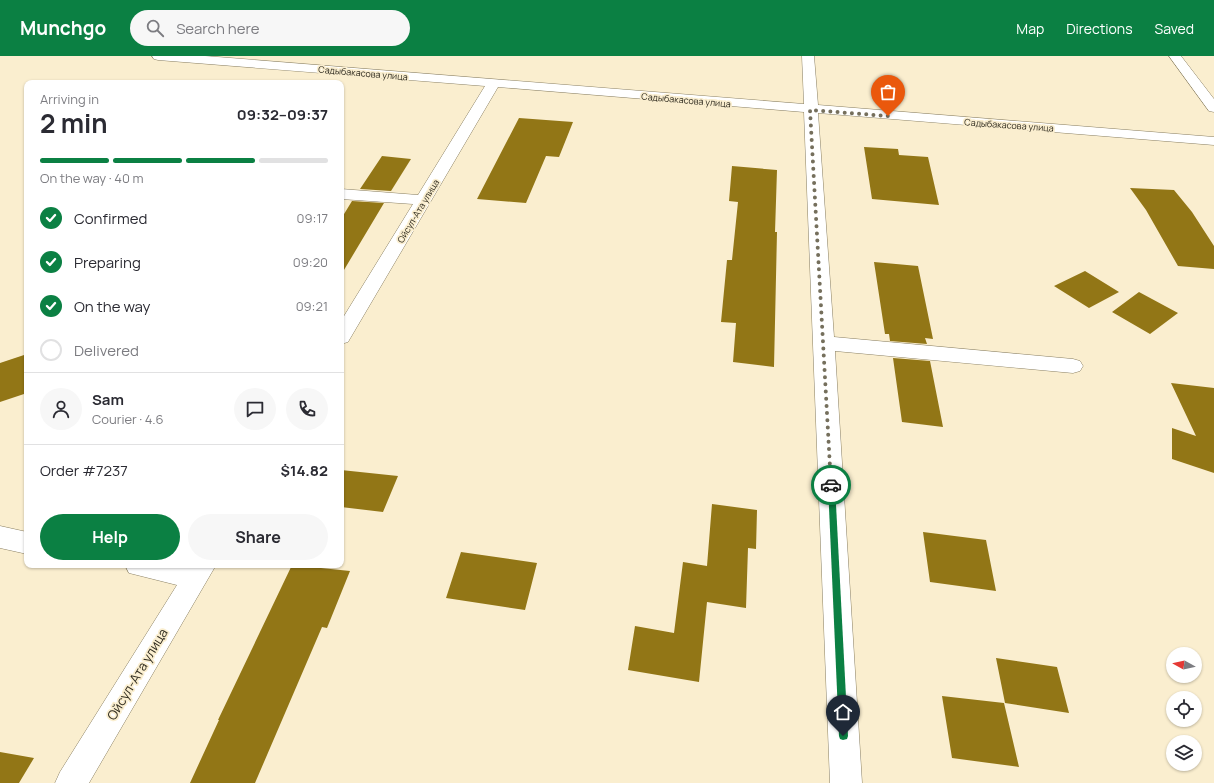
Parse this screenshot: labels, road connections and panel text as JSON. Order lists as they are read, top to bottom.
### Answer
{
  "streets": {
    "street": ["Садыбакасова улица", "Ойсул-Ата улица"]
  },
  "crossings": [
    ["Садыбакасова улица", "Ойсул-Ата улица"]
  ],
  "north": "left",
  "page": {
    "header": "Munchgo",
    "search": "Search here",
    "nav": ["Map", "Directions", "Saved"],
    "heading": ["2 min", "Arriving in", "09:32–09:37"],
    "panel": [
      "Sam",
      "Courier · 4.6",
      "Order #7237",
      "$14.82"
    ],
    "bar": "On the way · 40 m",
    "list": [
      ["Confirmed", "09:17"],
      ["Preparing", "09:20"],
      ["On the way", "09:21"],
      "Delivered"
    ],
    "buttons": ["Help", "Share"]
  }
}
